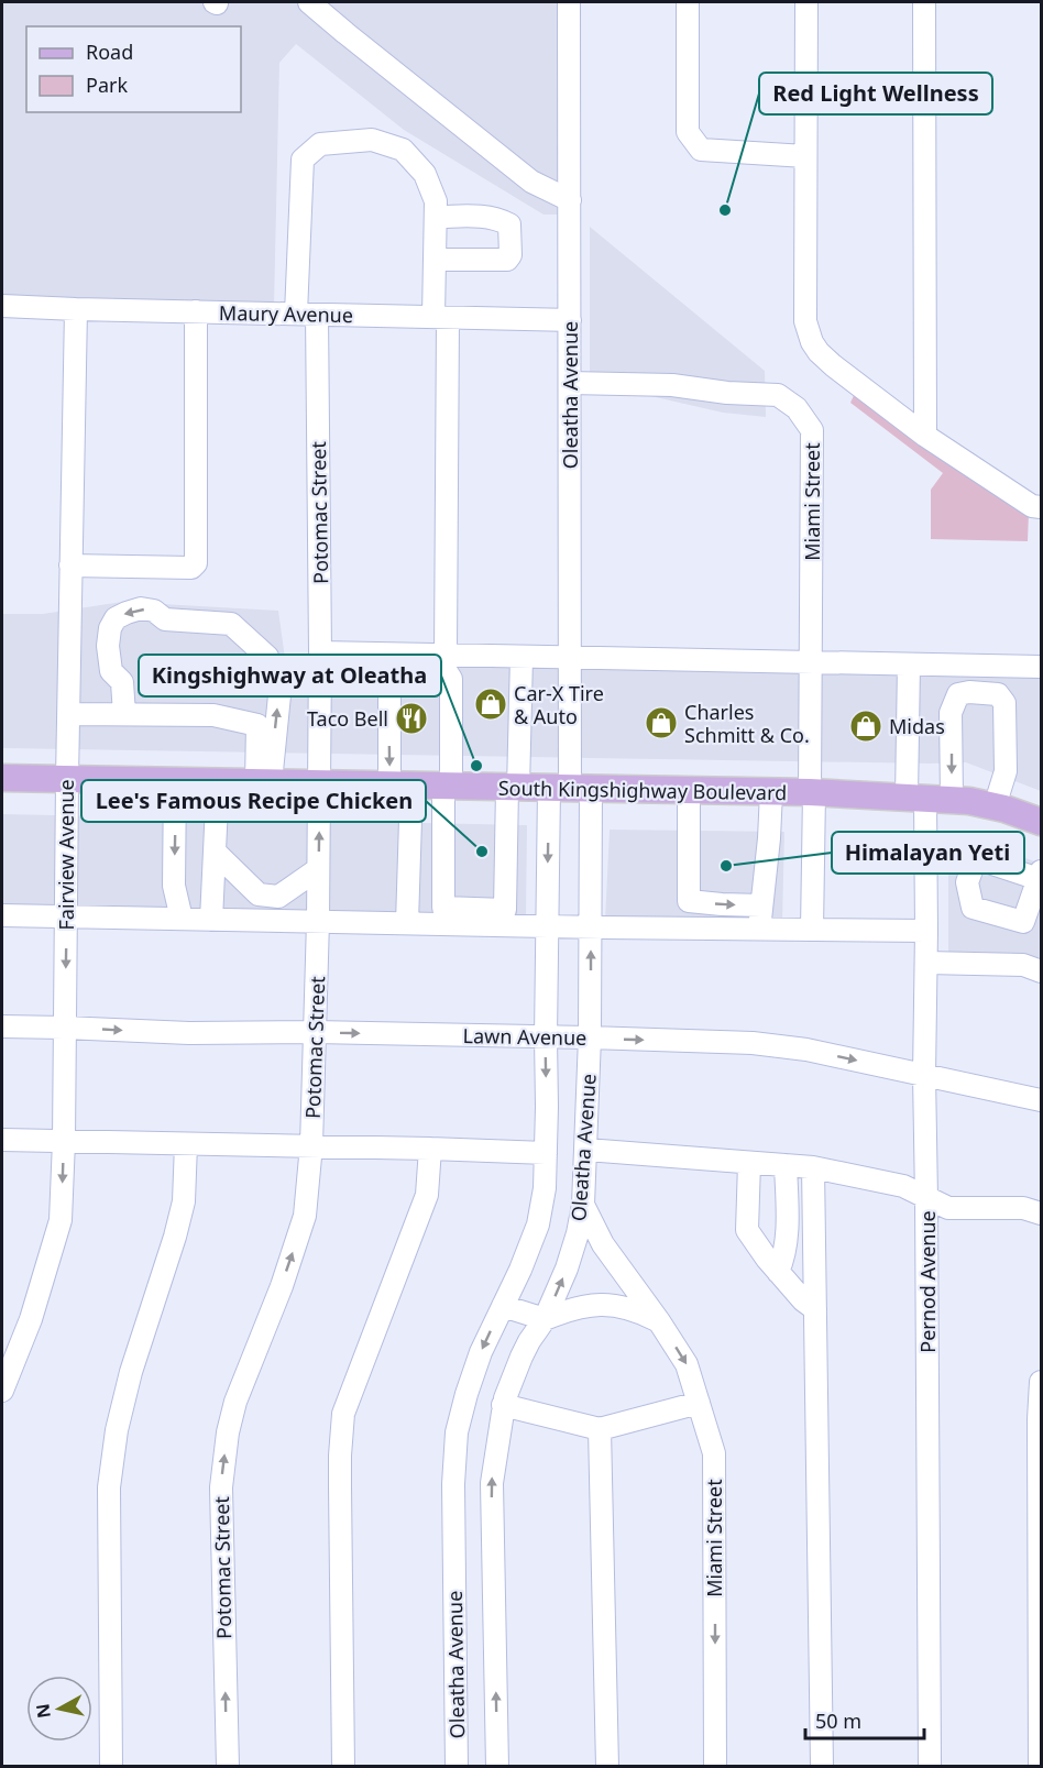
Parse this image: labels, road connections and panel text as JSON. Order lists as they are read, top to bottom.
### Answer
{
  "streets": {
    "main road": ["South Kingshighway Boulevard"],
    "street": [
      "Maury Avenue",
      "Oleatha Avenue",
      "Miami Street",
      "Potomac Street",
      "Fairview Avenue",
      "Lawn Avenue",
      "Pernod Avenue"
    ]
  },
  "crossings": [
    ["Maury Avenue", "Oleatha Avenue"],
    ["Maury Avenue", "Potomac Street"],
    ["Maury Avenue", "Fairview Avenue"],
    ["Oleatha Avenue", "Miami Street"],
    ["Oleatha Avenue", "South Kingshighway Boulevard"],
    ["Oleatha Avenue", "Lawn Avenue"],
    ["Miami Street", "South Kingshighway Boulevard"],
    ["Potomac Street", "South Kingshighway Boulevard"],
    ["Potomac Street", "Lawn Avenue"],
    ["South Kingshighway Boulevard", "Fairview Avenue"],
    ["South Kingshighway Boulevard", "Pernod Avenue"],
    ["Fairview Avenue", "Lawn Avenue"],
    ["Lawn Avenue", "Pernod Avenue"]
  ],
  "places": {
    "other": [
      "Red Light Wellness",
      "Kingshighway at Oleatha",
      "Lee's Famous Recipe Chicken",
      "Himalayan Yeti"
    ],
    "shop": ["Car-X Tire & Auto", "Charles Schmitt & Co.", "Midas"],
    "restaurant": ["Taco Bell"]
  },
  "legend": ["Road", "Park"],
  "scale_bar": "50 m",
  "north": "left"
}
